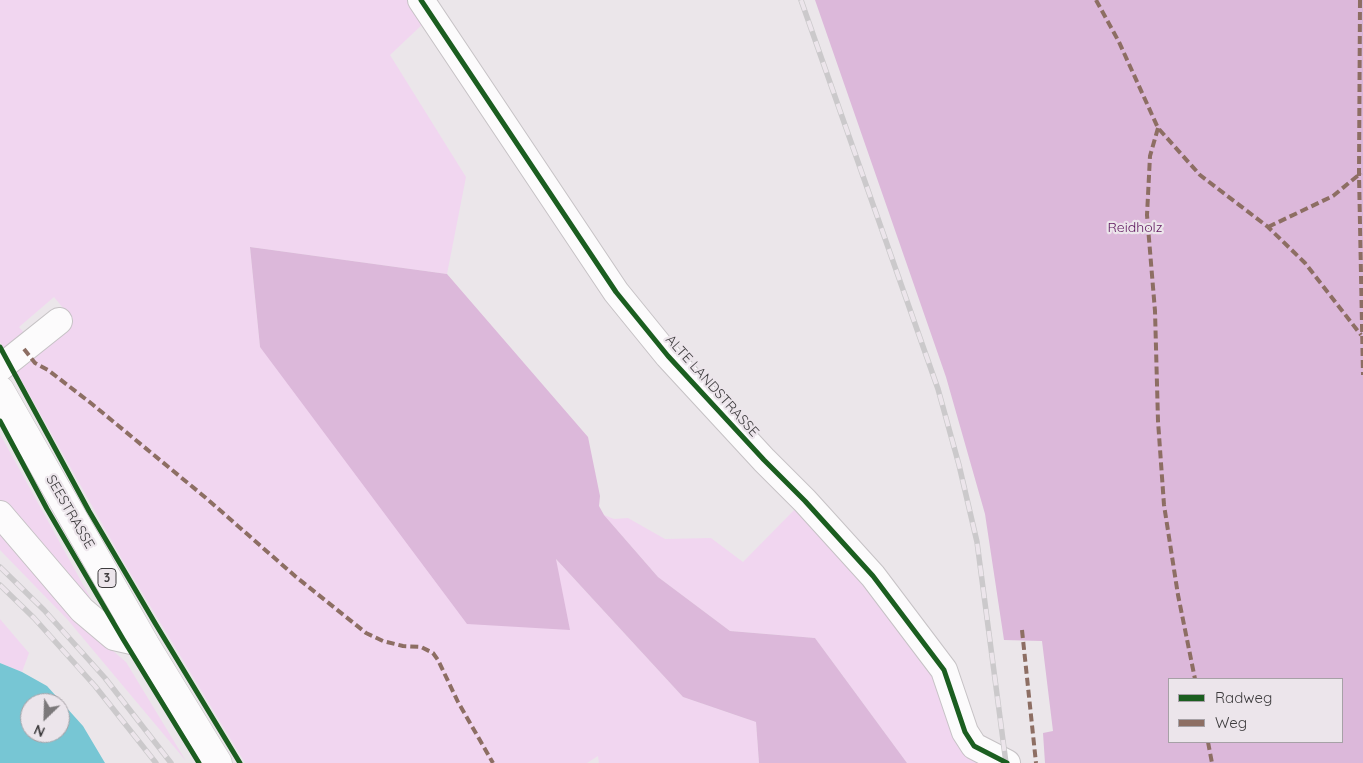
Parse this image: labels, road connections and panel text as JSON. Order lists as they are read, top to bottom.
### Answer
{
  "streets": {
    "main road": ["SEESTRASSE", "3"],
    "street": ["ALTE LANDSTRASSE"]
  },
  "parks": ["Reidholz"],
  "legend": ["Radweg", "Weg"],
  "north": "bottom left"
}
